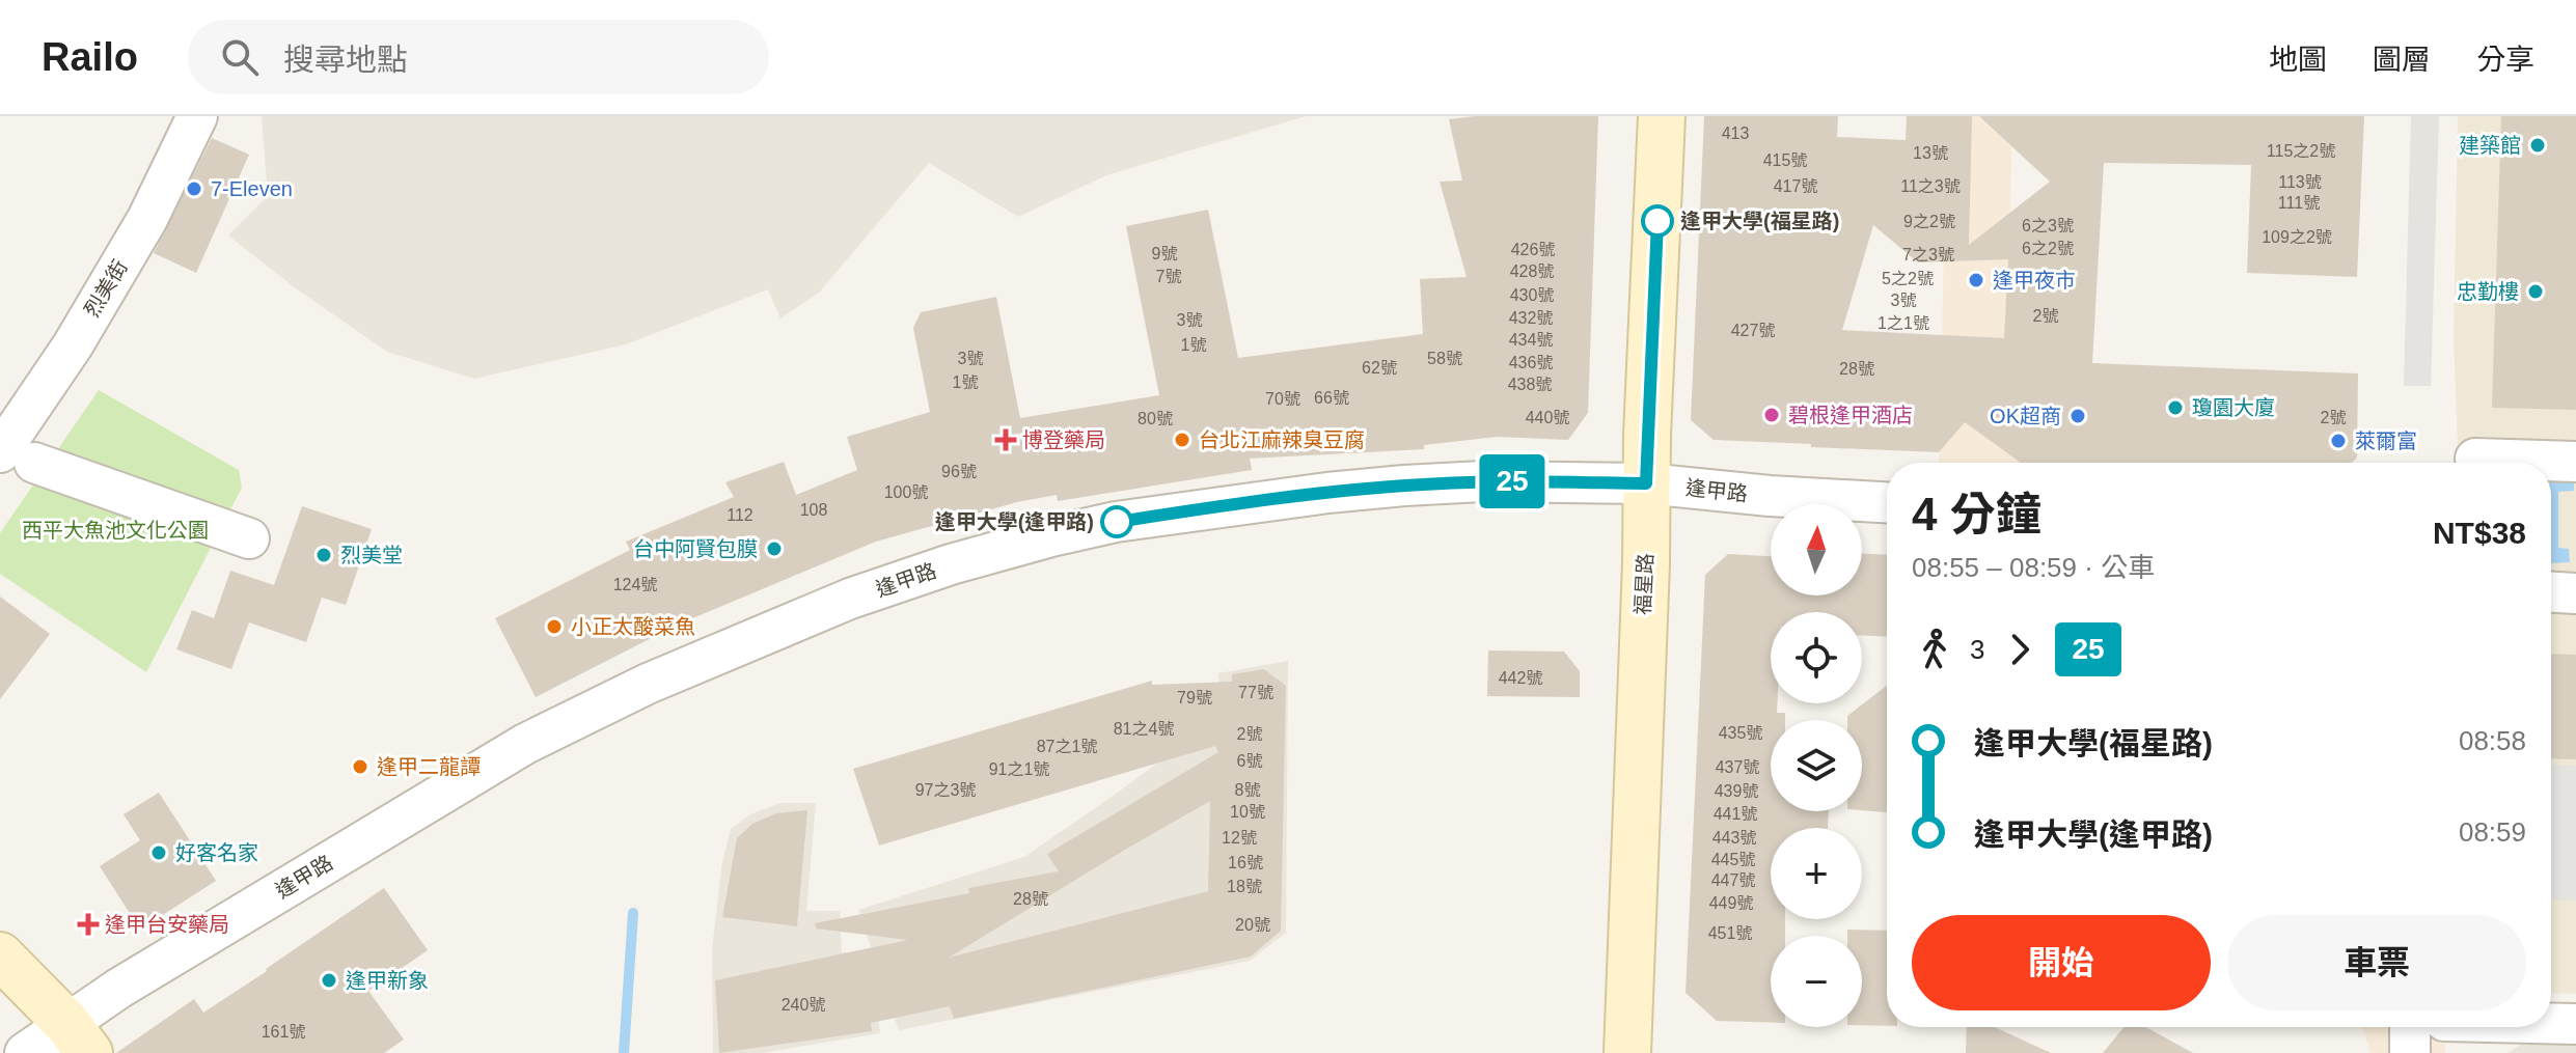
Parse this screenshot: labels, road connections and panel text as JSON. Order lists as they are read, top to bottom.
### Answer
{
  "streets": {
    "street": ["烈美街", "逢甲路", "福星路"]
  },
  "crossings": [
    ["逢甲路", "福星路"]
  ],
  "parks": ["西平大魚池文化公園"],
  "places": {
    "other": [
      "建築館",
      "7-Eleven",
      "逢甲大學(福星路)",
      "逢甲夜市",
      "忠勤樓",
      "瓊園大廈",
      "碧根逢甲酒店",
      "OK超商",
      "台北江麻辣臭豆腐",
      "萊爾富",
      "逢甲大學(逢甲路)",
      "台中阿賢包膜",
      "烈美堂",
      "小正太酸菜魚",
      "逢甲二龍譚",
      "好客名家",
      "逢甲新象"
    ],
    "health": ["博登藥局", "逢甲台安藥局"]
  },
  "lines": ["bus line 25"],
  "house_numbers": [
    "413",
    "115之2號",
    "13號",
    "415號",
    "113號",
    "417號",
    "11之3號",
    "111號",
    "9之2號",
    "6之3號",
    "109之2號",
    "6之2號",
    "426號",
    "9號",
    "7之3號",
    "428號",
    "7號",
    "5之2號",
    "430號",
    "3號",
    "2號",
    "432號",
    "3號",
    "1之1號",
    "427號",
    "434號",
    "1號",
    "3號",
    "58號",
    "436號",
    "62號",
    "28號",
    "1號",
    "438號",
    "66號",
    "70號",
    "440號",
    "2號",
    "80號",
    "96號",
    "100號",
    "108",
    "112",
    "124號",
    "442號",
    "77號",
    "79號",
    "81之4號",
    "435號",
    "2號",
    "87之1號",
    "6號",
    "437號",
    "91之1號",
    "97之3號",
    "8號",
    "439號",
    "10號",
    "441號",
    "12號",
    "443號",
    "445號",
    "16號",
    "447號",
    "18號",
    "28號",
    "449號",
    "20號",
    "451號",
    "240號",
    "161號"
  ],
  "north": "top",
  "page": {
    "header": "Railo",
    "search": "搜尋地點",
    "nav": ["地圖", "圖層", "分享"],
    "on_map": "25",
    "heading": ["4 分鐘", "08:55 – 08:59 · 公車", "NT$38"],
    "map_buttons": ["+", "−"],
    "legs": ["3", "25"],
    "list": [
      {
        "name": "逢甲大學(福星路)",
        "value": "08:58"
      },
      {
        "name": "逢甲大學(逢甲路)",
        "value": "08:59"
      }
    ],
    "buttons": ["開始", "車票"]
  }
}
